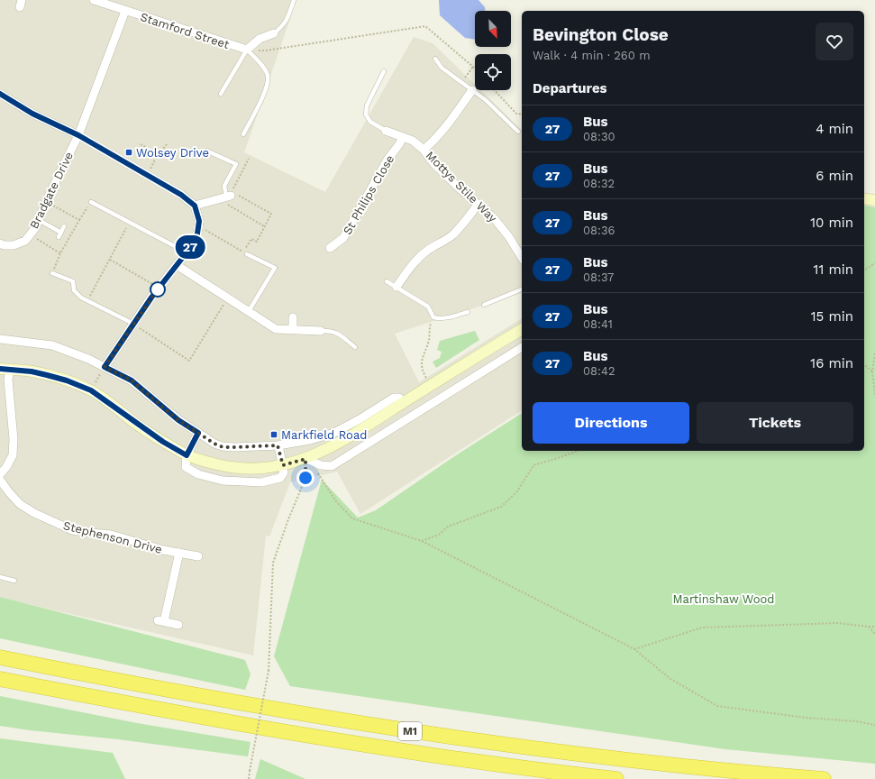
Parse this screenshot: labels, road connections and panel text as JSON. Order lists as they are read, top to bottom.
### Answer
{
  "streets": {
    "highway": ["M1"],
    "street": [
      "Stamford Street",
      "Mottys Stile Way",
      "Bradgate Drive",
      "St Philips Close",
      "Stephenson Drive"
    ]
  },
  "crossings": [
    ["Mottys Stile Way", "St Philips Close"]
  ],
  "parks": ["Martinshaw Wood"],
  "places": {
    "transit": ["Wolsey Drive", "Markfield Road"]
  },
  "lines": ["bus line 27"],
  "north": "bottom right",
  "page": {
    "on_map": "27",
    "heading": [
      ["Bevington Close", "Walk · 4 min · 260 m"],
      "Departures"
    ],
    "list": [
      {
        "mark": "27",
        "name": "Bus",
        "note": "08:30",
        "value": "4 min"
      },
      {
        "mark": "27",
        "name": "Bus",
        "note": "08:32",
        "value": "6 min"
      },
      {
        "mark": "27",
        "name": "Bus",
        "note": "08:36",
        "value": "10 min"
      },
      {
        "mark": "27",
        "name": "Bus",
        "note": "08:37",
        "value": "11 min"
      },
      {
        "mark": "27",
        "name": "Bus",
        "note": "08:41",
        "value": "15 min"
      },
      {
        "mark": "27",
        "name": "Bus",
        "note": "08:42",
        "value": "16 min"
      }
    ],
    "buttons": ["Directions", "Tickets"]
  }
}
